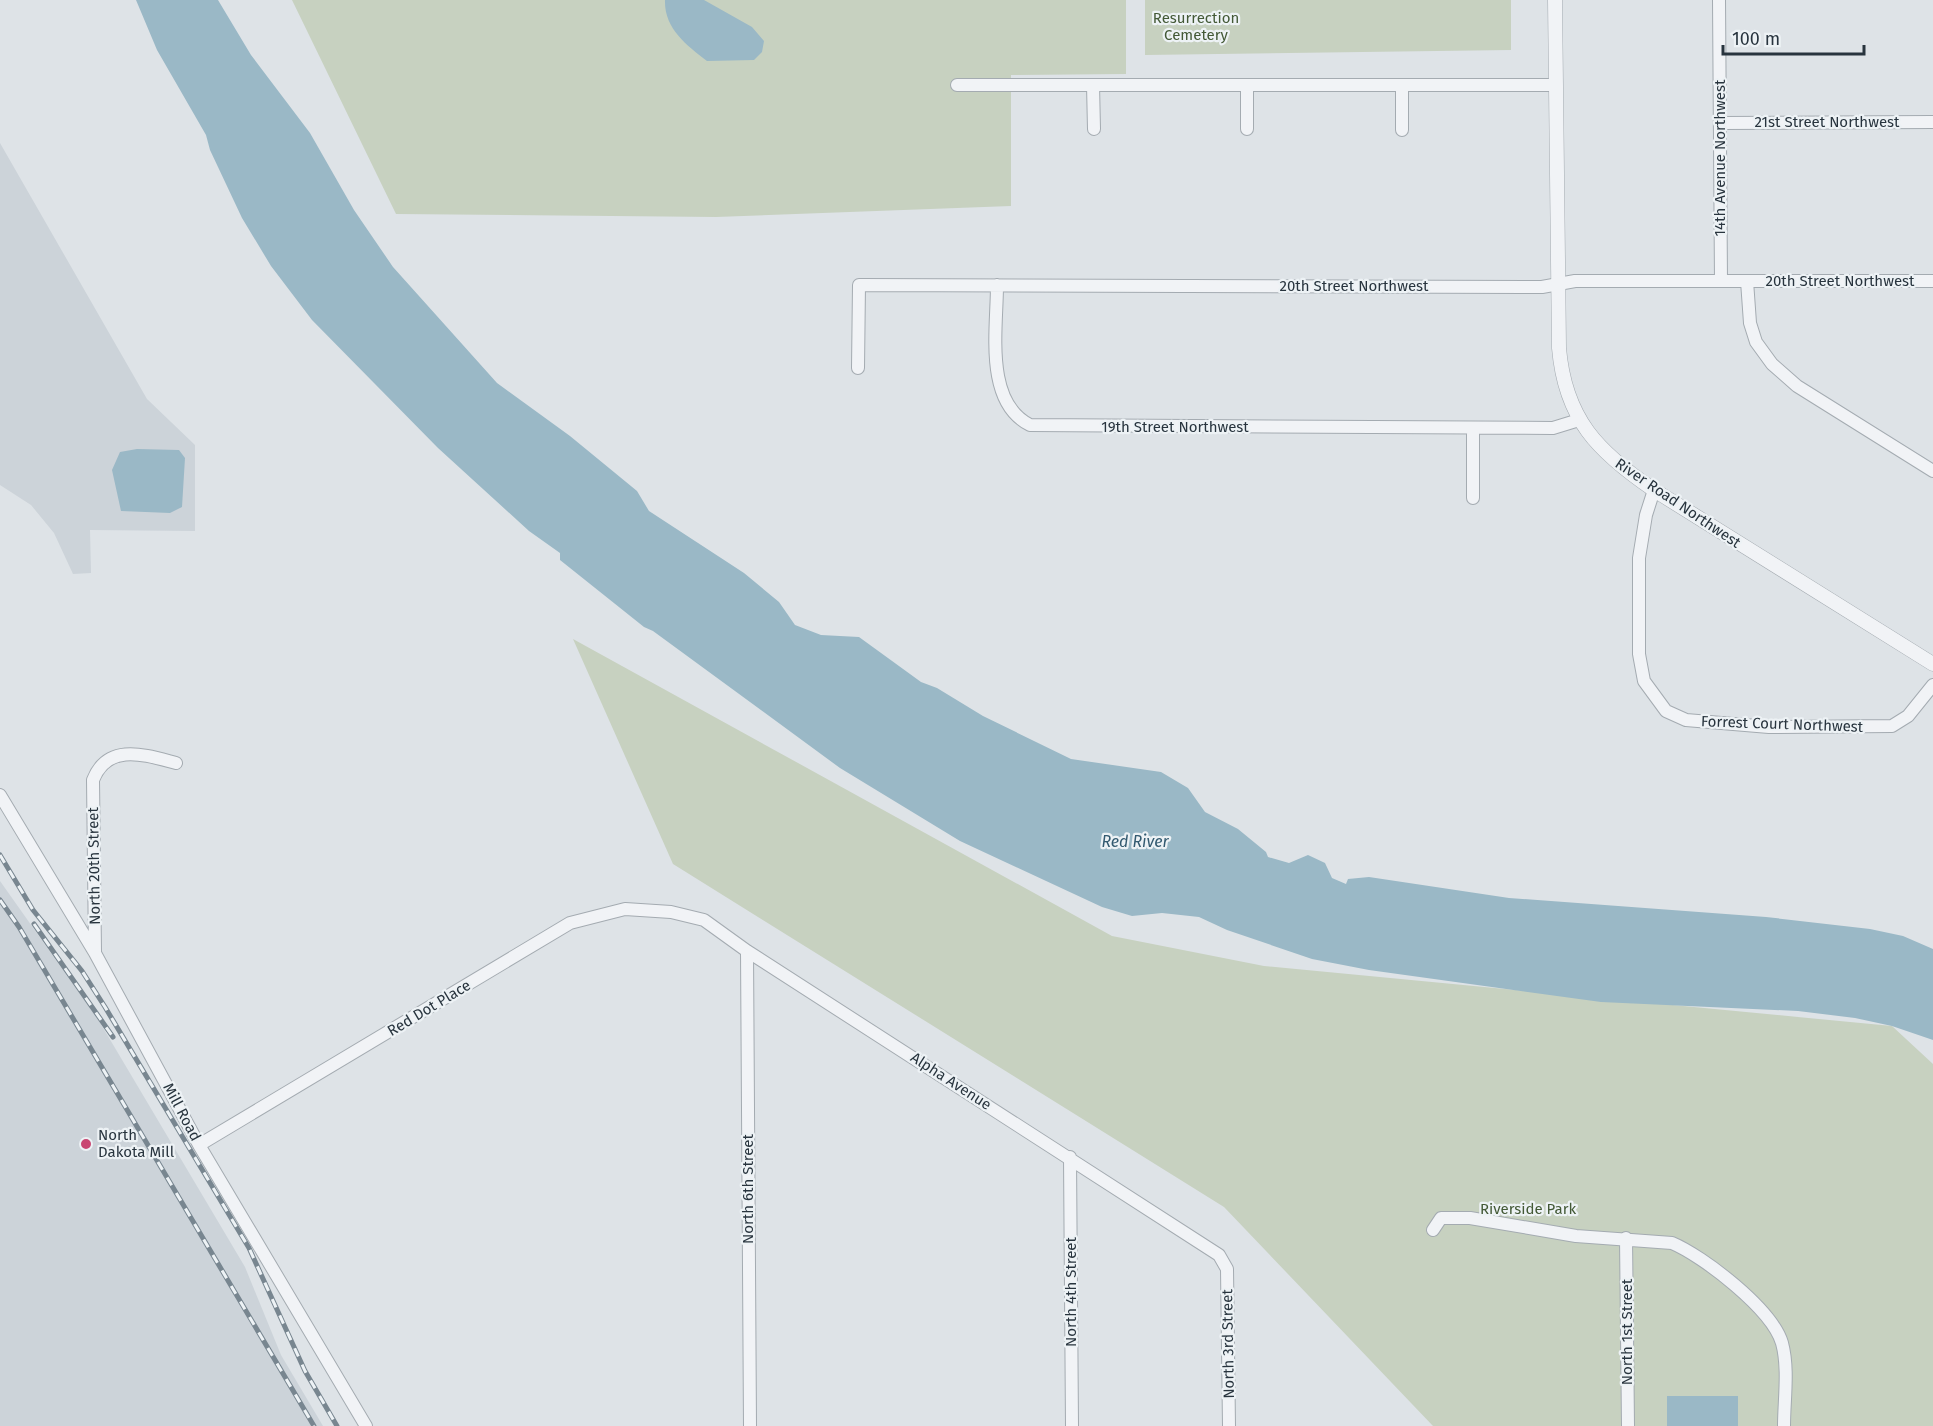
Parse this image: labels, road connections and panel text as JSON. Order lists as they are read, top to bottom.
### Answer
{
  "streets": {
    "street": [
      "21st Street Northwest",
      "14th Avenue Northwest",
      "20th Street Northwest",
      "19th Street Northwest",
      "River Road Northwest",
      "Forrest Court Northwest",
      "North 20th Street",
      "Red Dot Place",
      "Alpha Avenue",
      "Mill Road",
      "North 6th Street",
      "North 4th Street",
      "North 1st Street",
      "North 3rd Street"
    ]
  },
  "crossings": [
    ["21st Street Northwest", "14th Avenue Northwest"],
    ["14th Avenue Northwest", "20th Street Northwest"],
    ["20th Street Northwest", "19th Street Northwest"],
    ["20th Street Northwest", "River Road Northwest"],
    ["19th Street Northwest", "River Road Northwest"],
    ["River Road Northwest", "Forrest Court Northwest"],
    ["North 20th Street", "Mill Road"],
    ["Red Dot Place", "Alpha Avenue"],
    ["Red Dot Place", "Mill Road"],
    ["Alpha Avenue", "North 6th Street"],
    ["Alpha Avenue", "North 4th Street"],
    ["Alpha Avenue", "North 3rd Street"]
  ],
  "water": ["Red River"],
  "parks": ["Resurrection Cemetery", "Riverside Park"],
  "places": ["North Dakota Mill"],
  "scale_bar": "100 m"
}
